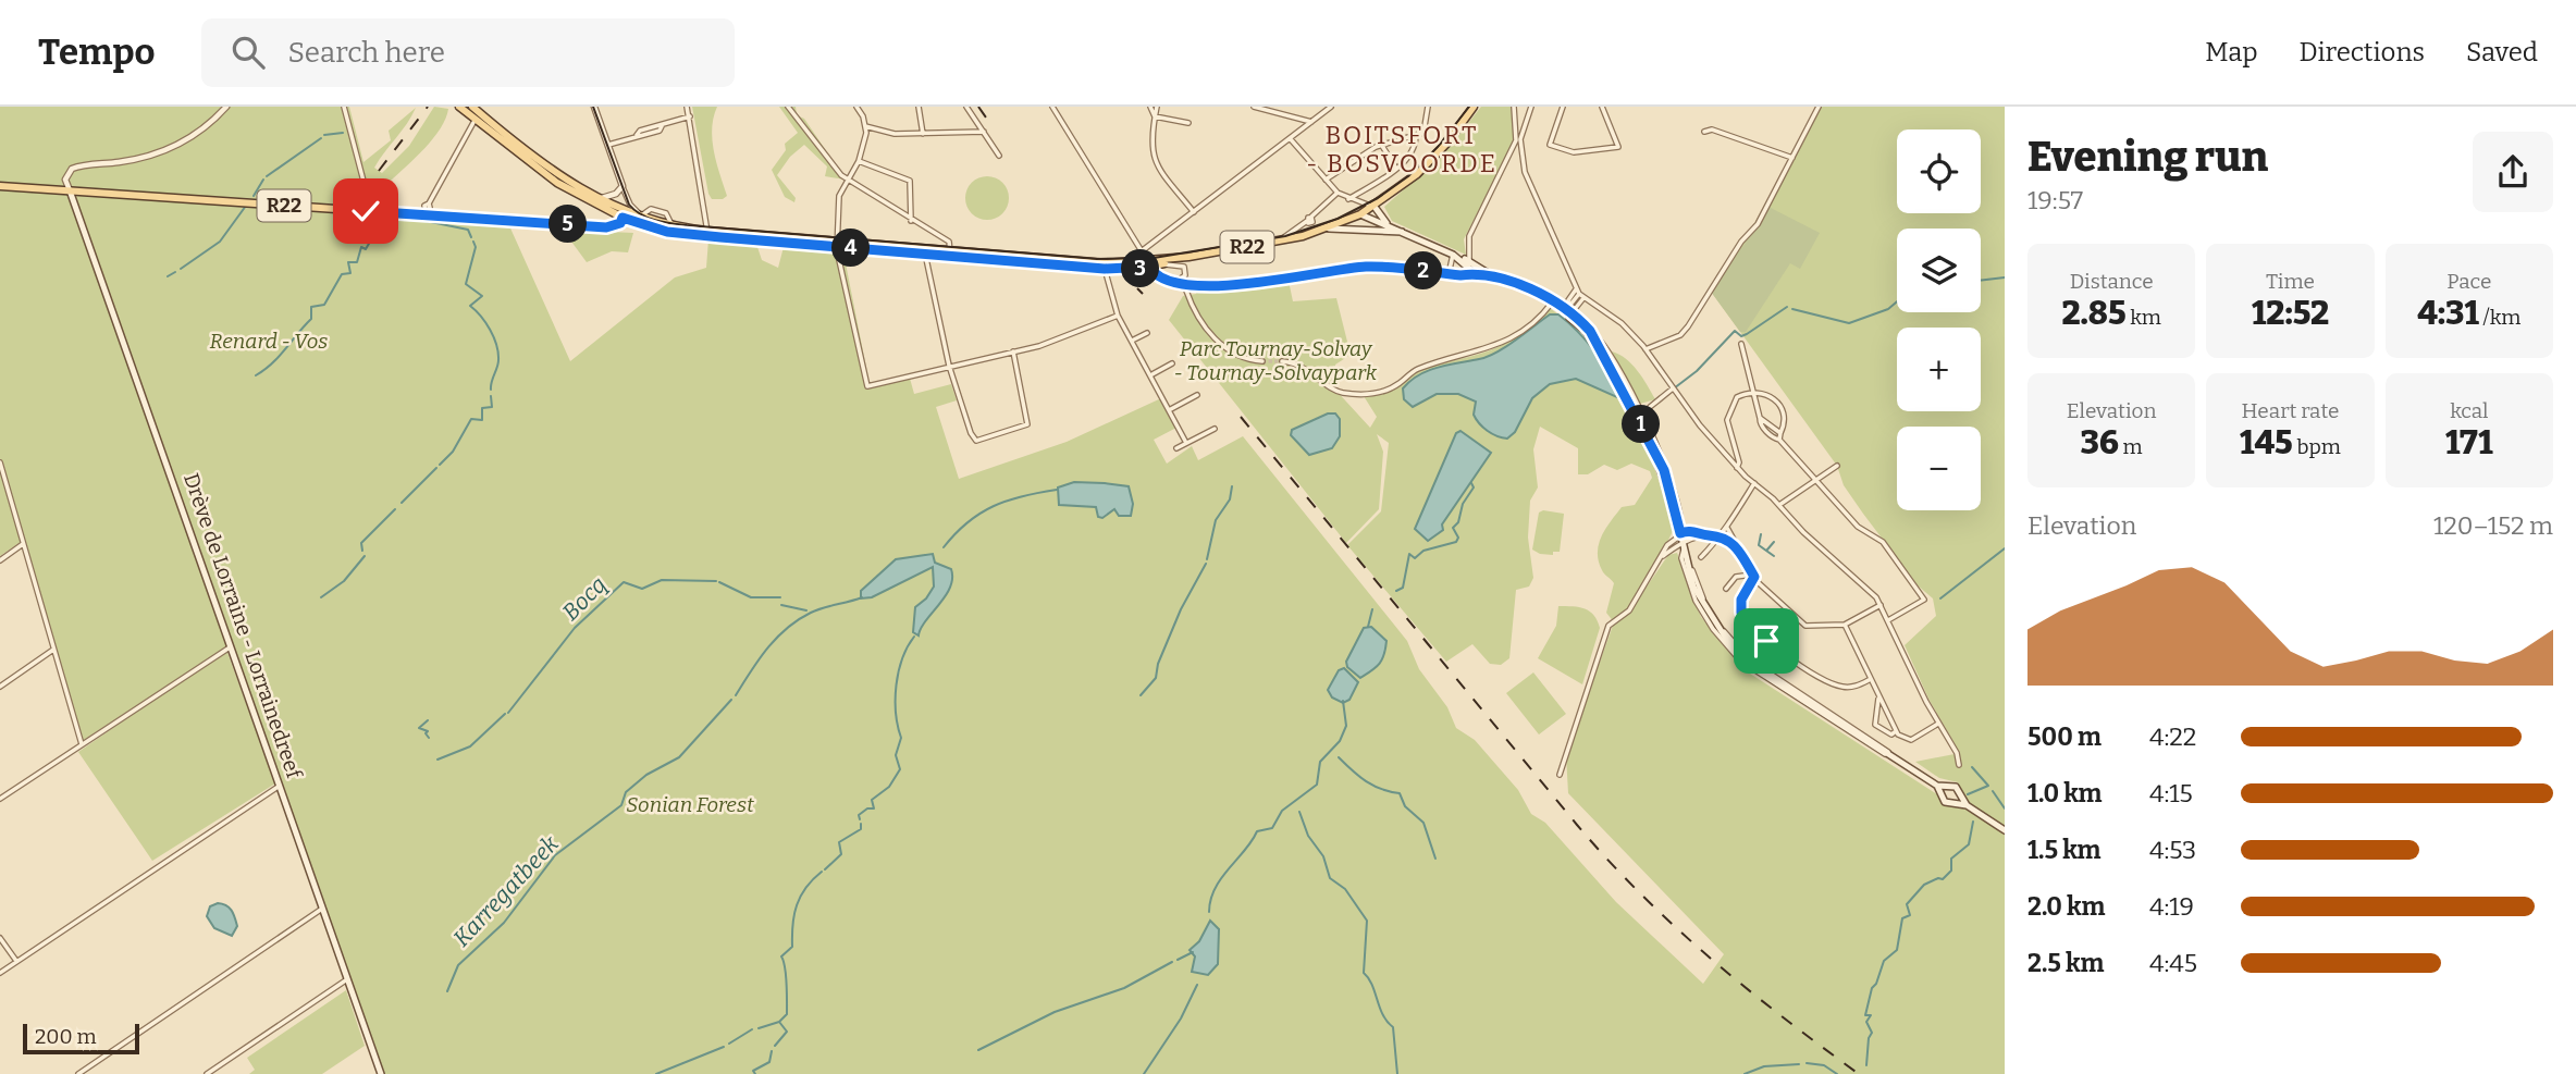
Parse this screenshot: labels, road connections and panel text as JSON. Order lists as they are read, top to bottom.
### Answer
{
  "streets": {
    "main road": ["R22", "Drève de Lorraine - Lorrainedreef"]
  },
  "crossings": [
    ["R22", "Drève de Lorraine - Lorrainedreef"]
  ],
  "districts": ["BOITSFORT - BOSVOORDE"],
  "water": ["Bocq", "Karregatbeek"],
  "parks": ["Renard - Vos", "Parc Tournay-Solvay - Tournay-Solvaypark", "Sonian Forest"],
  "scale_bar": "200 m",
  "page": {
    "header": "Tempo",
    "search": "Search here",
    "nav": ["Map", "Directions", "Saved"],
    "heading": ["Evening run", "19:57"],
    "map_buttons": ["+", "−"],
    "pins": [
      "5",
      "4",
      "3",
      "2",
      "1"
    ],
    "stats": [
      ["Distance", "2.85 km"],
      ["Time", "12:52"],
      ["Pace", "4:31 /km"],
      ["Elevation", "36 m"],
      ["Heart rate", "145 bpm"],
      ["kcal", "171"]
    ],
    "chart": ["Elevation", "120–152 m"],
    "list": [
      {
        "name": "500 m",
        "note": "4:22"
      },
      {
        "name": "1.0 km",
        "note": "4:15"
      },
      {
        "name": "1.5 km",
        "note": "4:53"
      },
      {
        "name": "2.0 km",
        "note": "4:19"
      },
      {
        "name": "2.5 km",
        "note": "4:45"
      }
    ],
    "scale": "200 m"
  }
}
